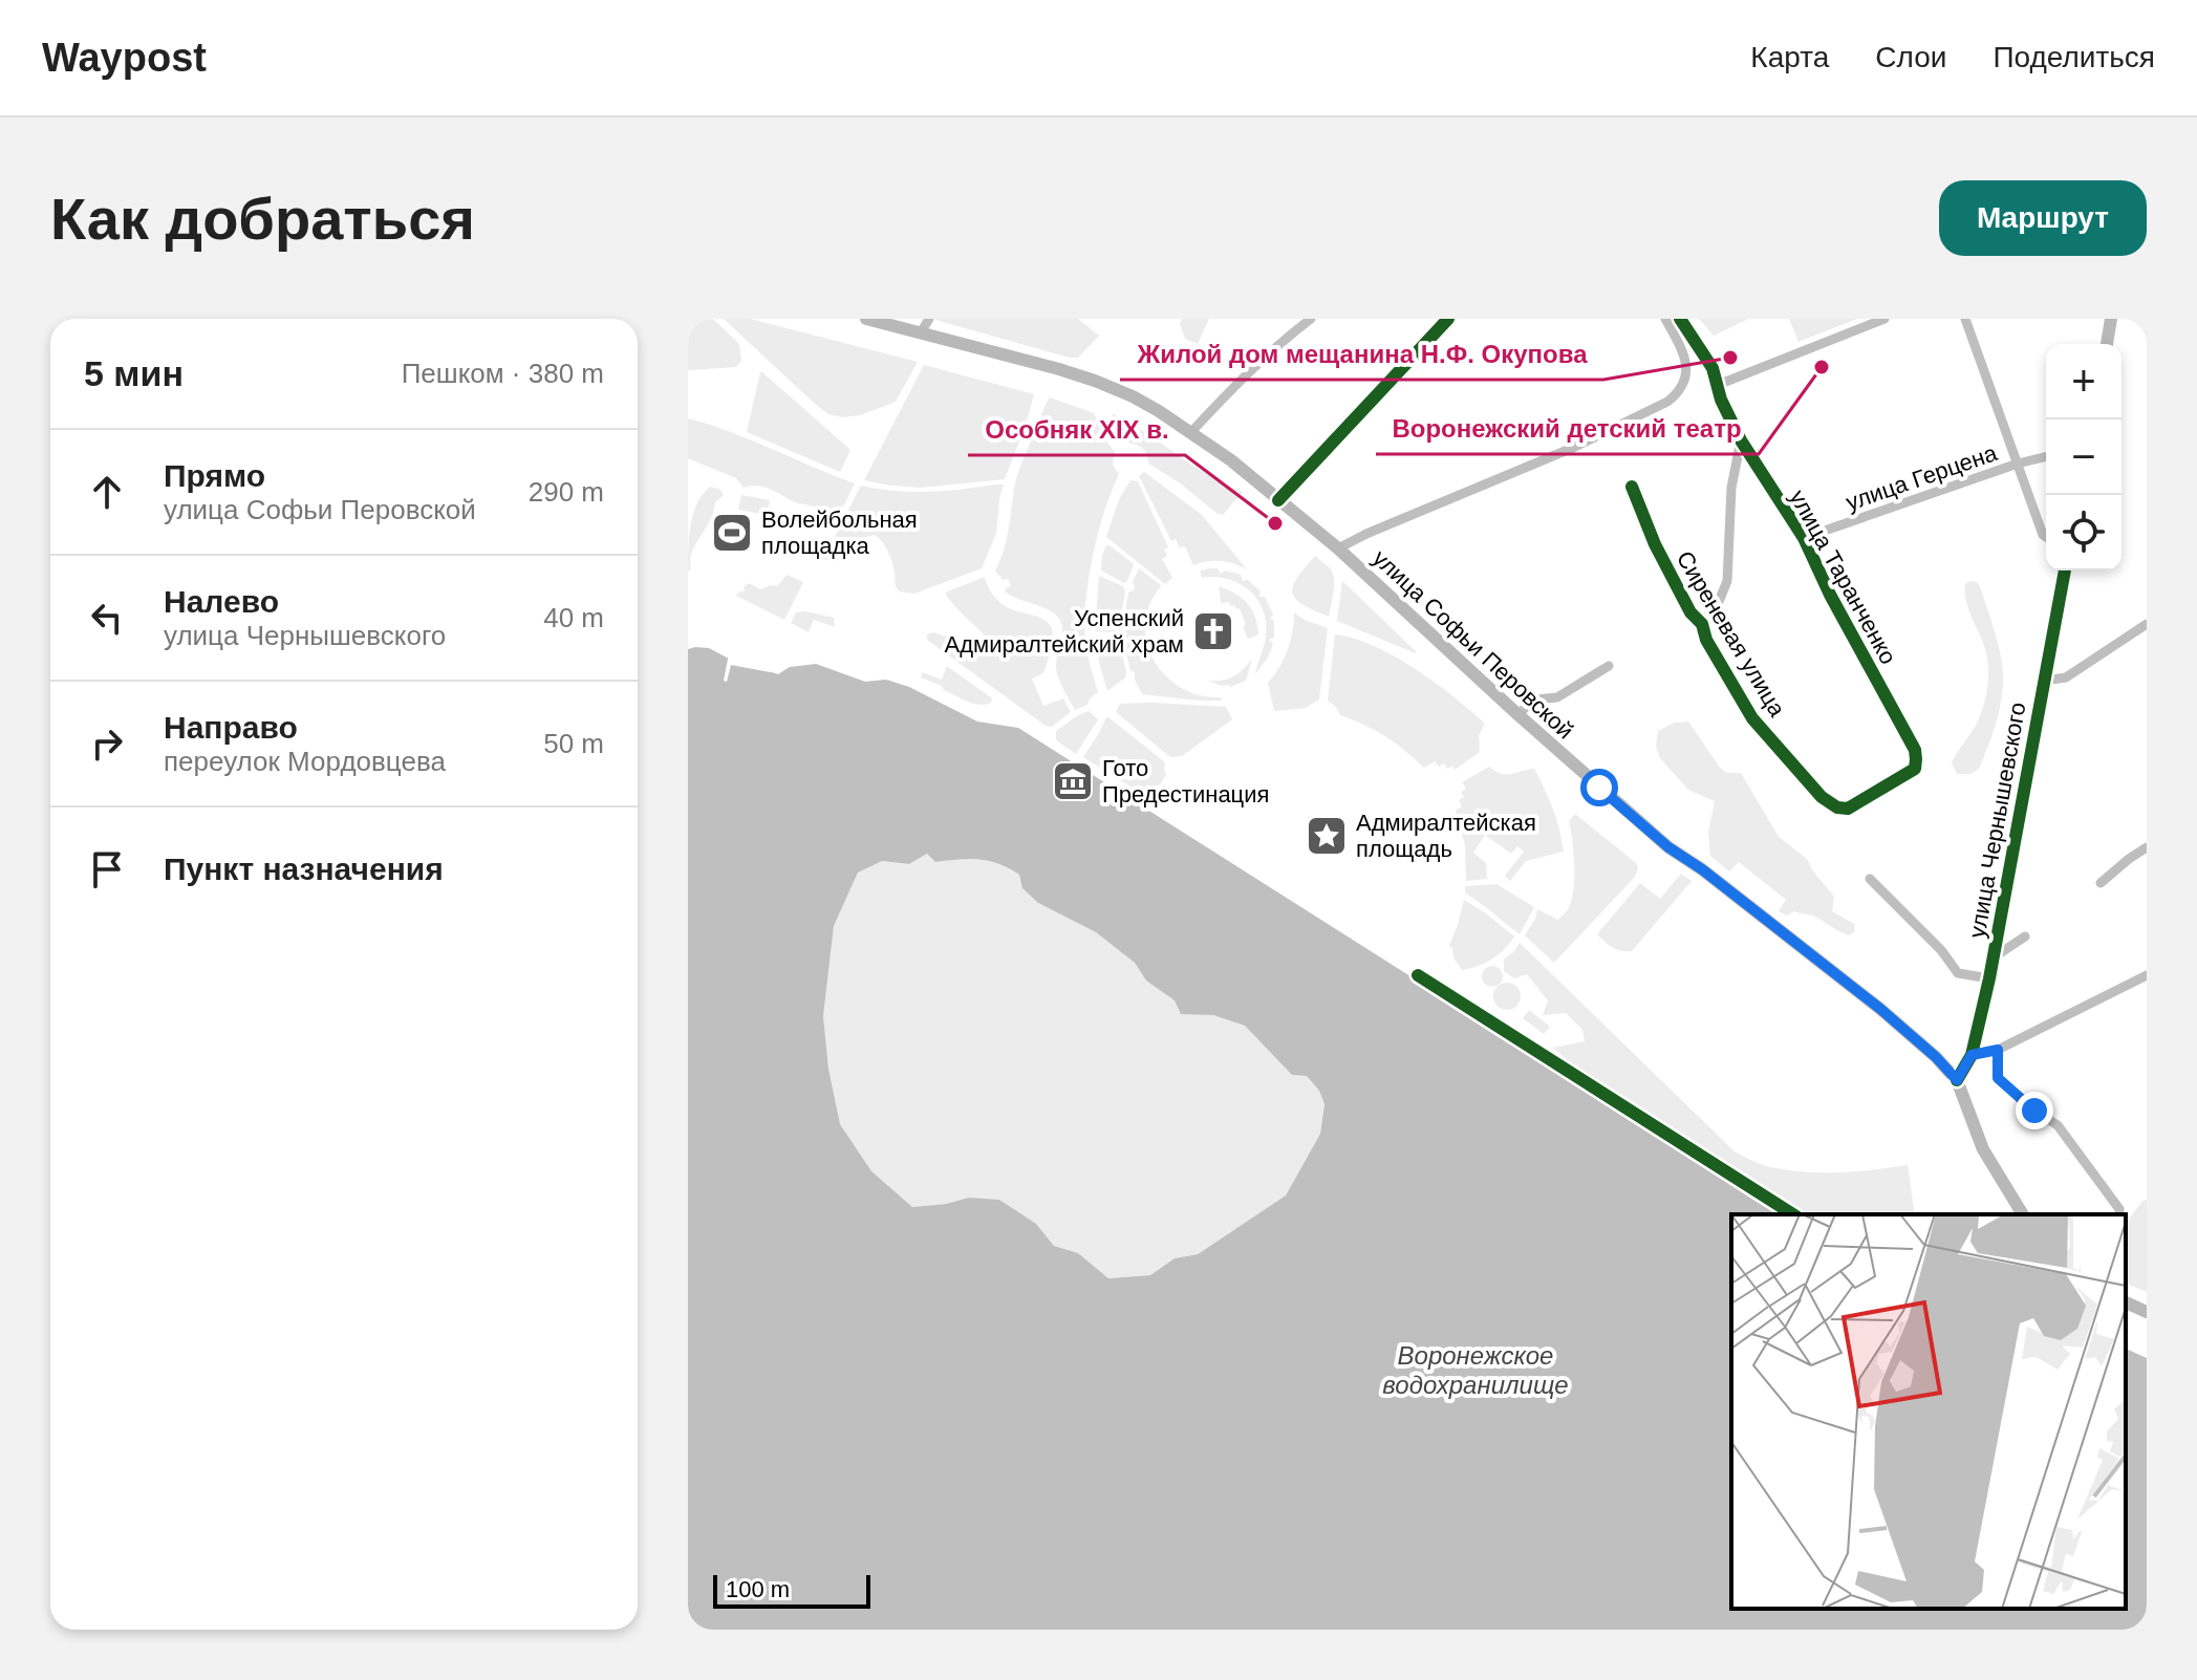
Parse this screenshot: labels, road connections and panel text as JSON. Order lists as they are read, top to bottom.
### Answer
{
  "streets": {
    "main road": ["улица Софьи Перовской", "улица Чернышевского"],
    "street": ["улица Герцена", "улица Таранченко", "Сиреневая улица"]
  },
  "crossings": [
    ["улица Герцена", "улица Таранченко"],
    ["улица Таранченко", "Сиреневая улица"],
    ["улица Софьи Перовской", "улица Чернышевского"]
  ],
  "water": ["Воронежское водохранилище"],
  "places": {
    "other": ["Жилой дом мещанина Н.Ф. Окупова", "Воронежский детский театр", "Особняк XIX в."],
    "sports": ["Волейбольная площадка"],
    "church": ["Успенский Адмиралтейский храм"],
    "museum": ["Гото Предестинация"],
    "place": ["Адмиралтейская площадь"]
  },
  "scale_bar": "100 m",
  "page": {
    "header": "Waypost",
    "nav": ["Карта", "Слои", "Поделиться"],
    "buttons": "Маршрут",
    "title": "Как добраться",
    "heading": ["5 мин", "Пешком · 380 m"],
    "map_buttons": ["+", "−"],
    "list": [
      ["Прямо", "улица Софьи Перовской", "290 m"],
      ["Налево", "улица Чернышевского", "40 m"],
      ["Направо", "переулок Мордовцева", "50 m"],
      "Пункт назначения"
    ],
    "scale": "100 m"
  }
}
